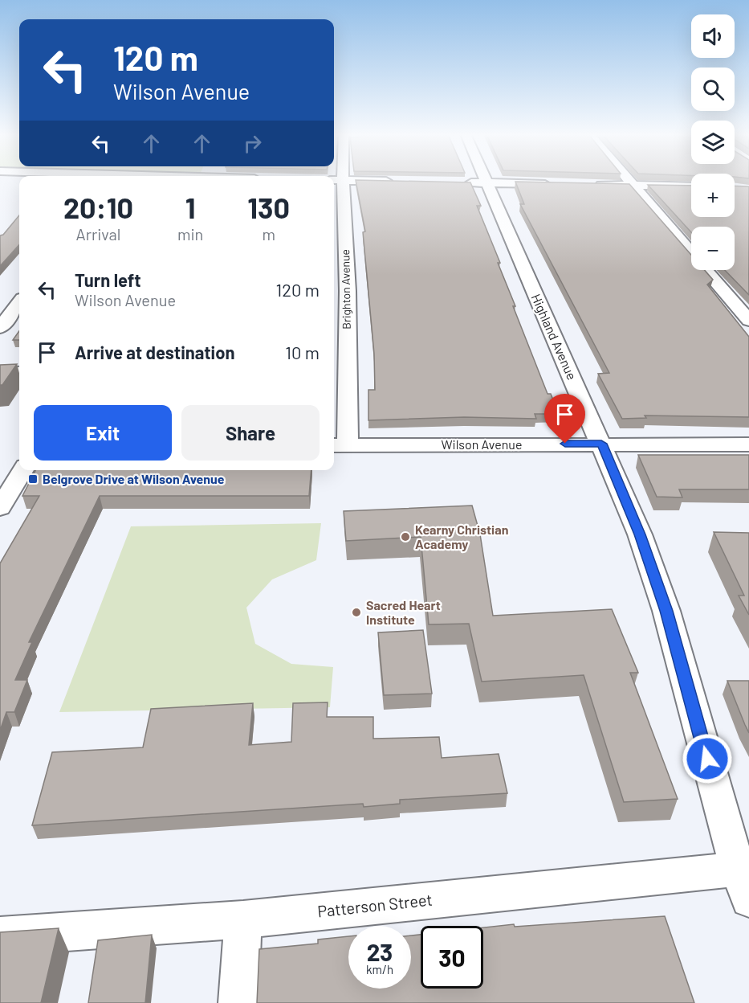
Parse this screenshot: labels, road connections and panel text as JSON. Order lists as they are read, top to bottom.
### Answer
{
  "streets": {
    "street": [
      "Brighton Avenue",
      "Highland Avenue",
      "Wilson Avenue",
      "Patterson Street"
    ]
  },
  "crossings": [
    ["Brighton Avenue", "Wilson Avenue"],
    ["Highland Avenue", "Wilson Avenue"],
    ["Highland Avenue", "Patterson Street"]
  ],
  "places": {
    "transit": ["Belgrove Drive at Wilson Avenue"],
    "other": ["Kearny Christian Academy", "Sacred Heart Institute"]
  },
  "page": {
    "map_buttons": ["+", "−"],
    "turn": ["120 m", "Wilson Avenue"],
    "eta": [
      "20:10",
      "Arrival",
      "1",
      "min",
      "130",
      "m"
    ],
    "list": [
      {
        "name": "Turn left",
        "note": "Wilson Avenue",
        "value": "120 m"
      },
      {
        "name": "Arrive at destination",
        "value": "10 m"
      }
    ],
    "buttons": ["Exit", "Share"],
    "speed": "23 km/h",
    "limit": "30"
  }
}
